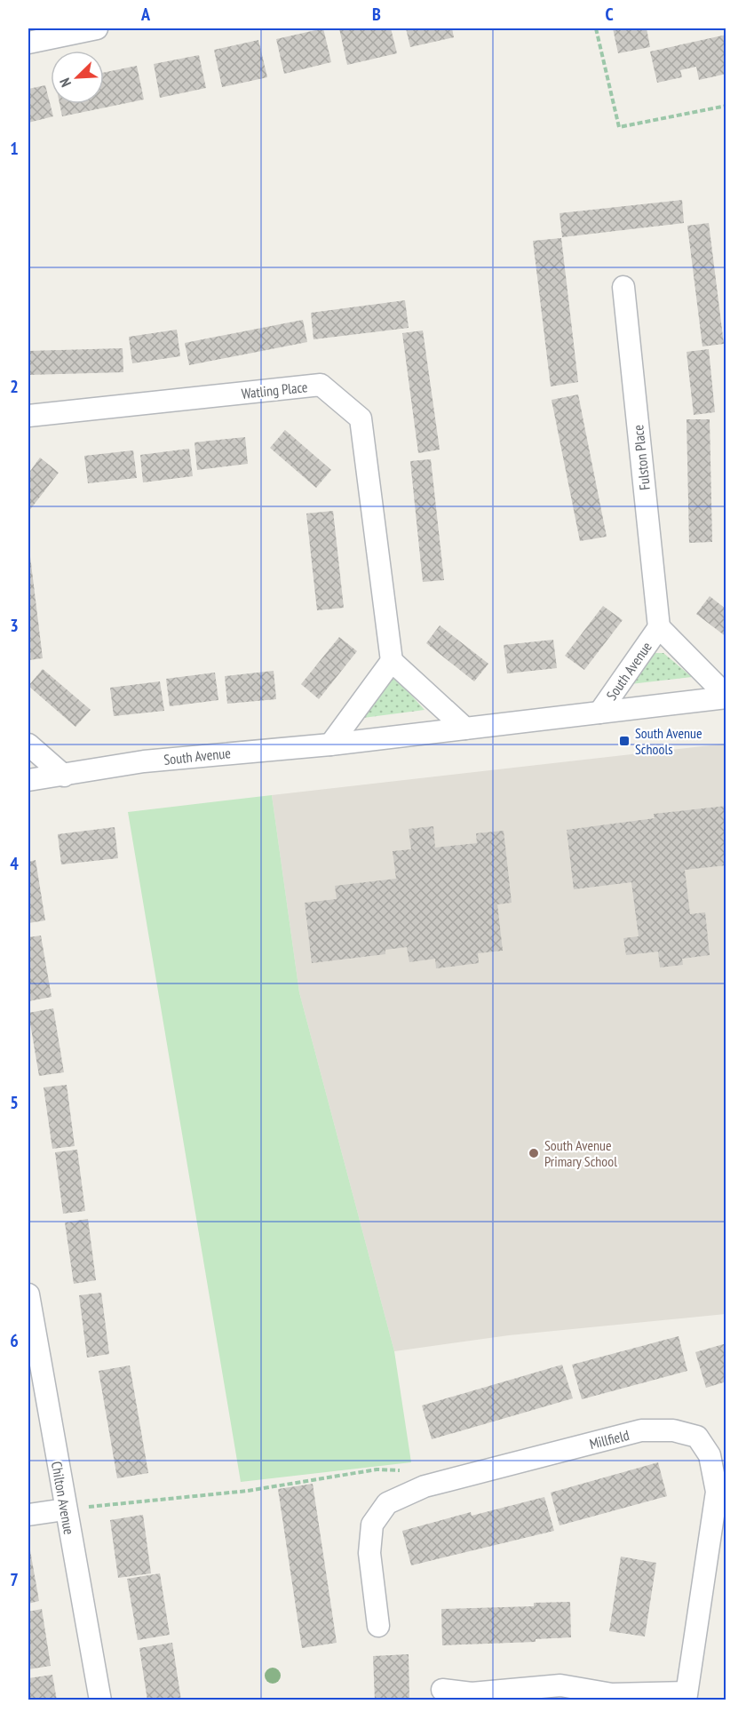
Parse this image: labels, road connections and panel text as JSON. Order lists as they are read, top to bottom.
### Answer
{
  "streets": {
    "street": [
      "Watling Place",
      "Fulston Place",
      "South Avenue",
      "Millfield",
      "Chilton Avenue"
    ]
  },
  "crossings": [
    ["Fulston Place", "South Avenue"]
  ],
  "places": {
    "transit": ["South Avenue Schools"],
    "other": ["South Avenue Primary School"]
  },
  "north": "bottom left",
  "grid": {
    "columns": ["A", "B", "C"],
    "rows": [
      "1",
      "2",
      "3",
      "4",
      "5",
      "6",
      "7"
    ]
  }
}
